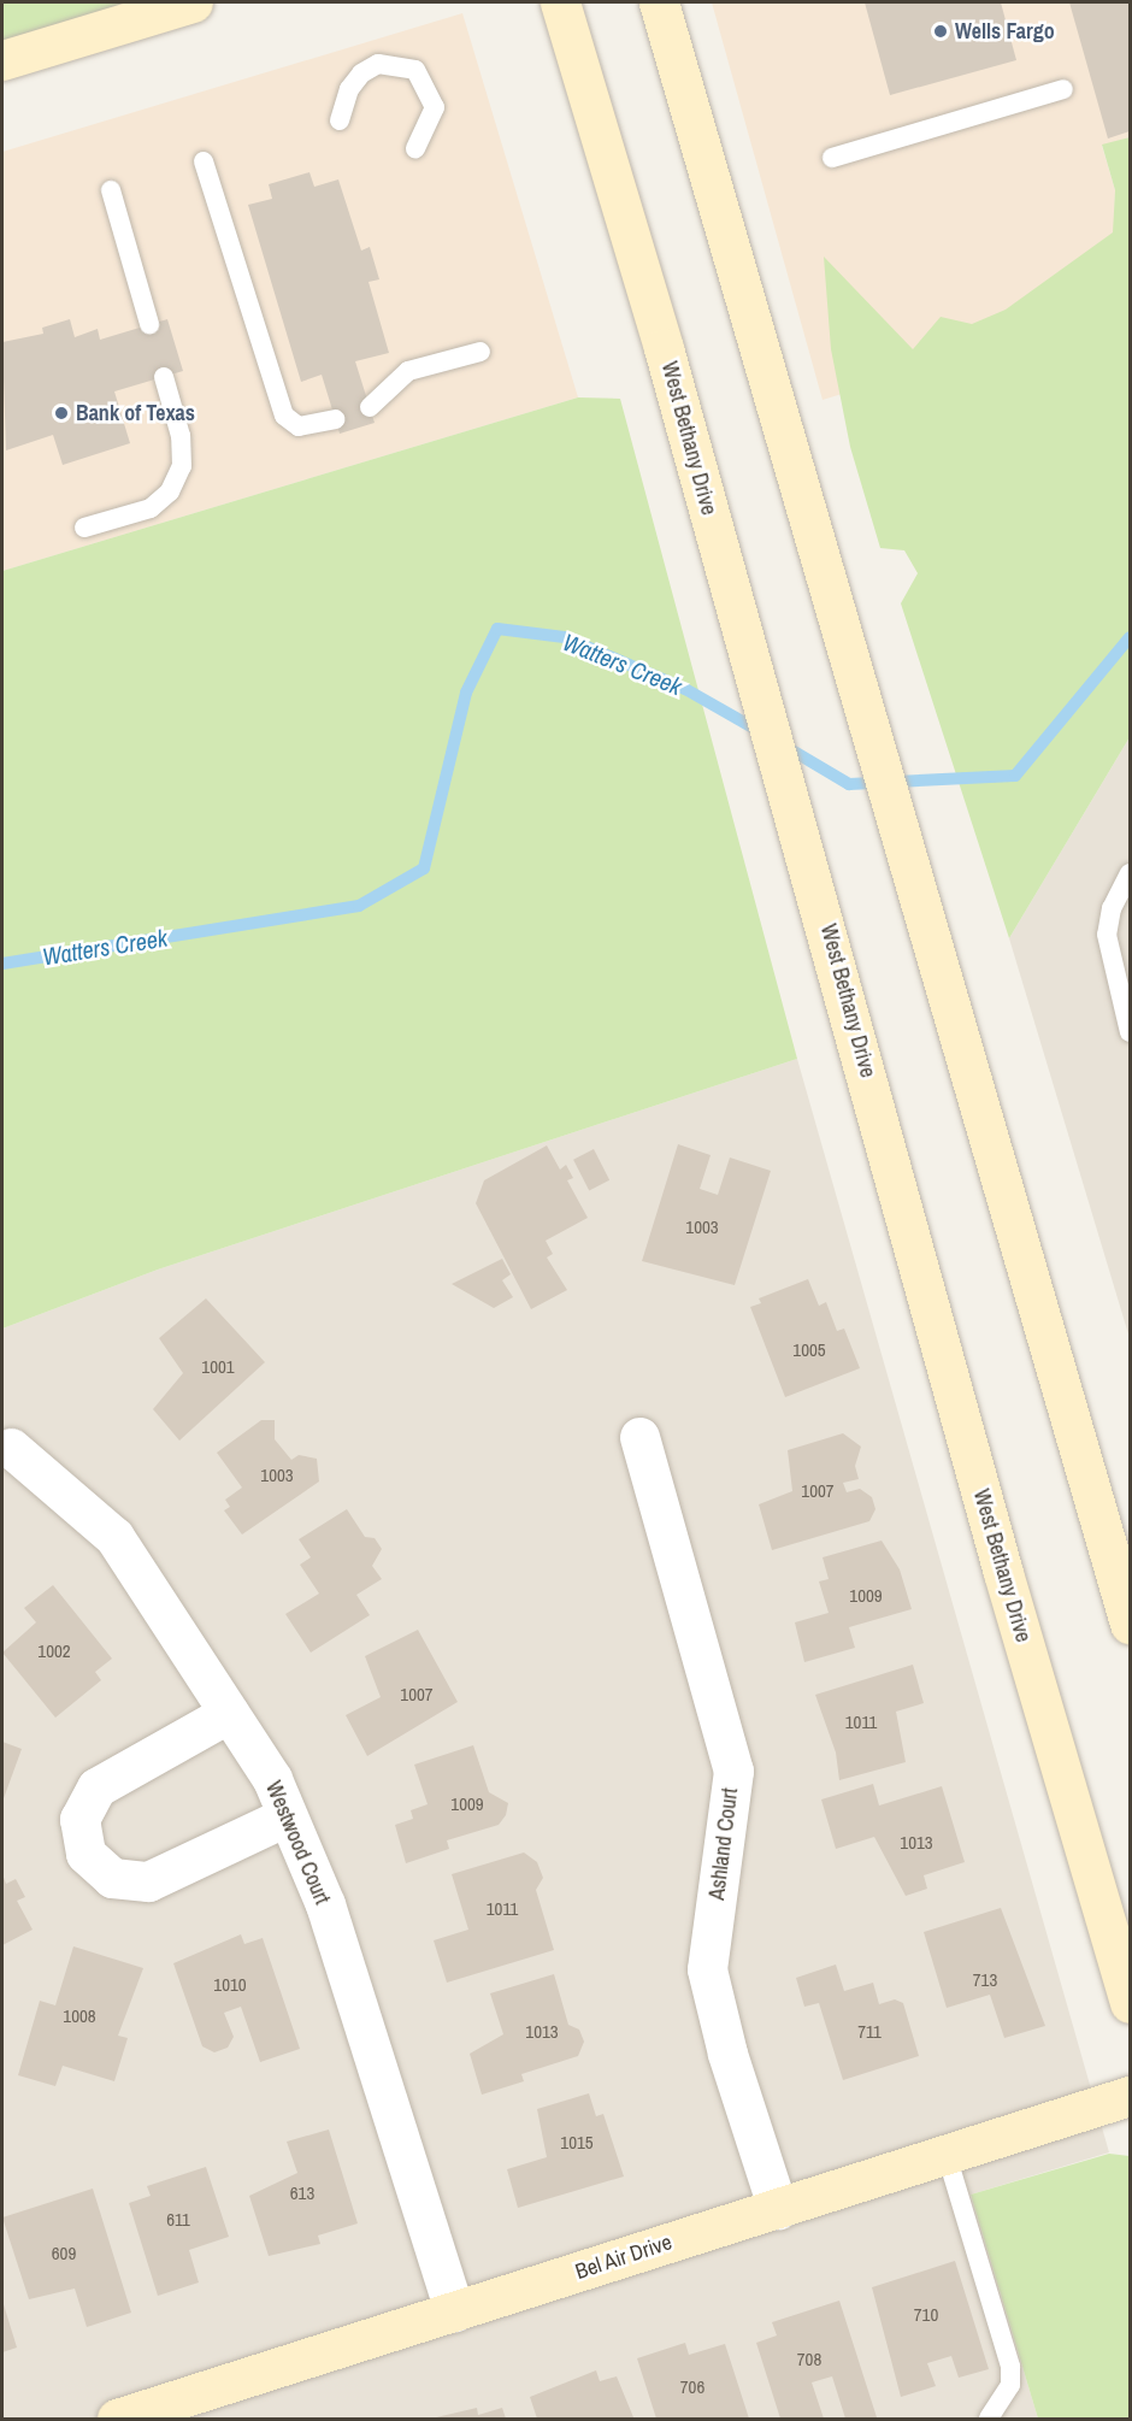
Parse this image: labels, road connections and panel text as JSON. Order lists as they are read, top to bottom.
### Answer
{
  "streets": {
    "main road": ["West Bethany Drive", "Bel Air Drive"],
    "street": ["Westwood Court", "Ashland Court"]
  },
  "crossings": [
    ["Westwood Court", "Bel Air Drive"],
    ["Ashland Court", "Bel Air Drive"]
  ],
  "water": ["Watters Creek"],
  "places": ["Wells Fargo", "Bank of Texas"],
  "house_numbers": [
    "1003",
    "1005",
    "1001",
    "1003",
    "1007",
    "1009",
    "1002",
    "1007",
    "1011",
    "1009",
    "1013",
    "1011",
    "713",
    "1010",
    "1008",
    "1013",
    "711",
    "1015",
    "613",
    "611",
    "609",
    "710",
    "708",
    "706"
  ]
}
